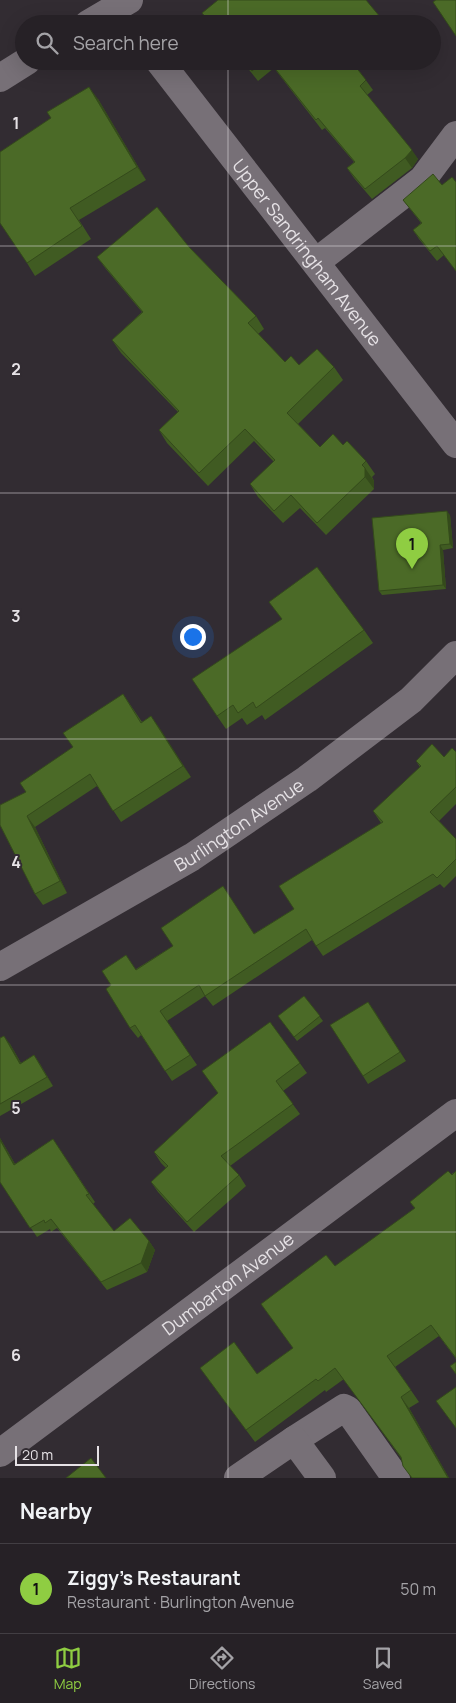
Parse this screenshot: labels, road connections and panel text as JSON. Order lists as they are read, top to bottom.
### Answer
{
  "streets": {
    "street": ["Upper Sandringham Avenue", "Burlington Avenue", "Dumbarton Avenue"]
  },
  "scale_bar": "20 m",
  "page": {
    "search": "Search here",
    "pins": "1",
    "scale": "20 m",
    "heading": "Nearby",
    "list": [
      {
        "mark": "1",
        "name": "Ziggy's Restaurant",
        "note": "Restaurant · Burlington Avenue",
        "value": "50 m"
      }
    ],
    "nav": ["Map", "Directions", "Saved"]
  },
  "grid": {
    "rows": [
      "1",
      "2",
      "3",
      "4",
      "5",
      "6"
    ]
  }
}
